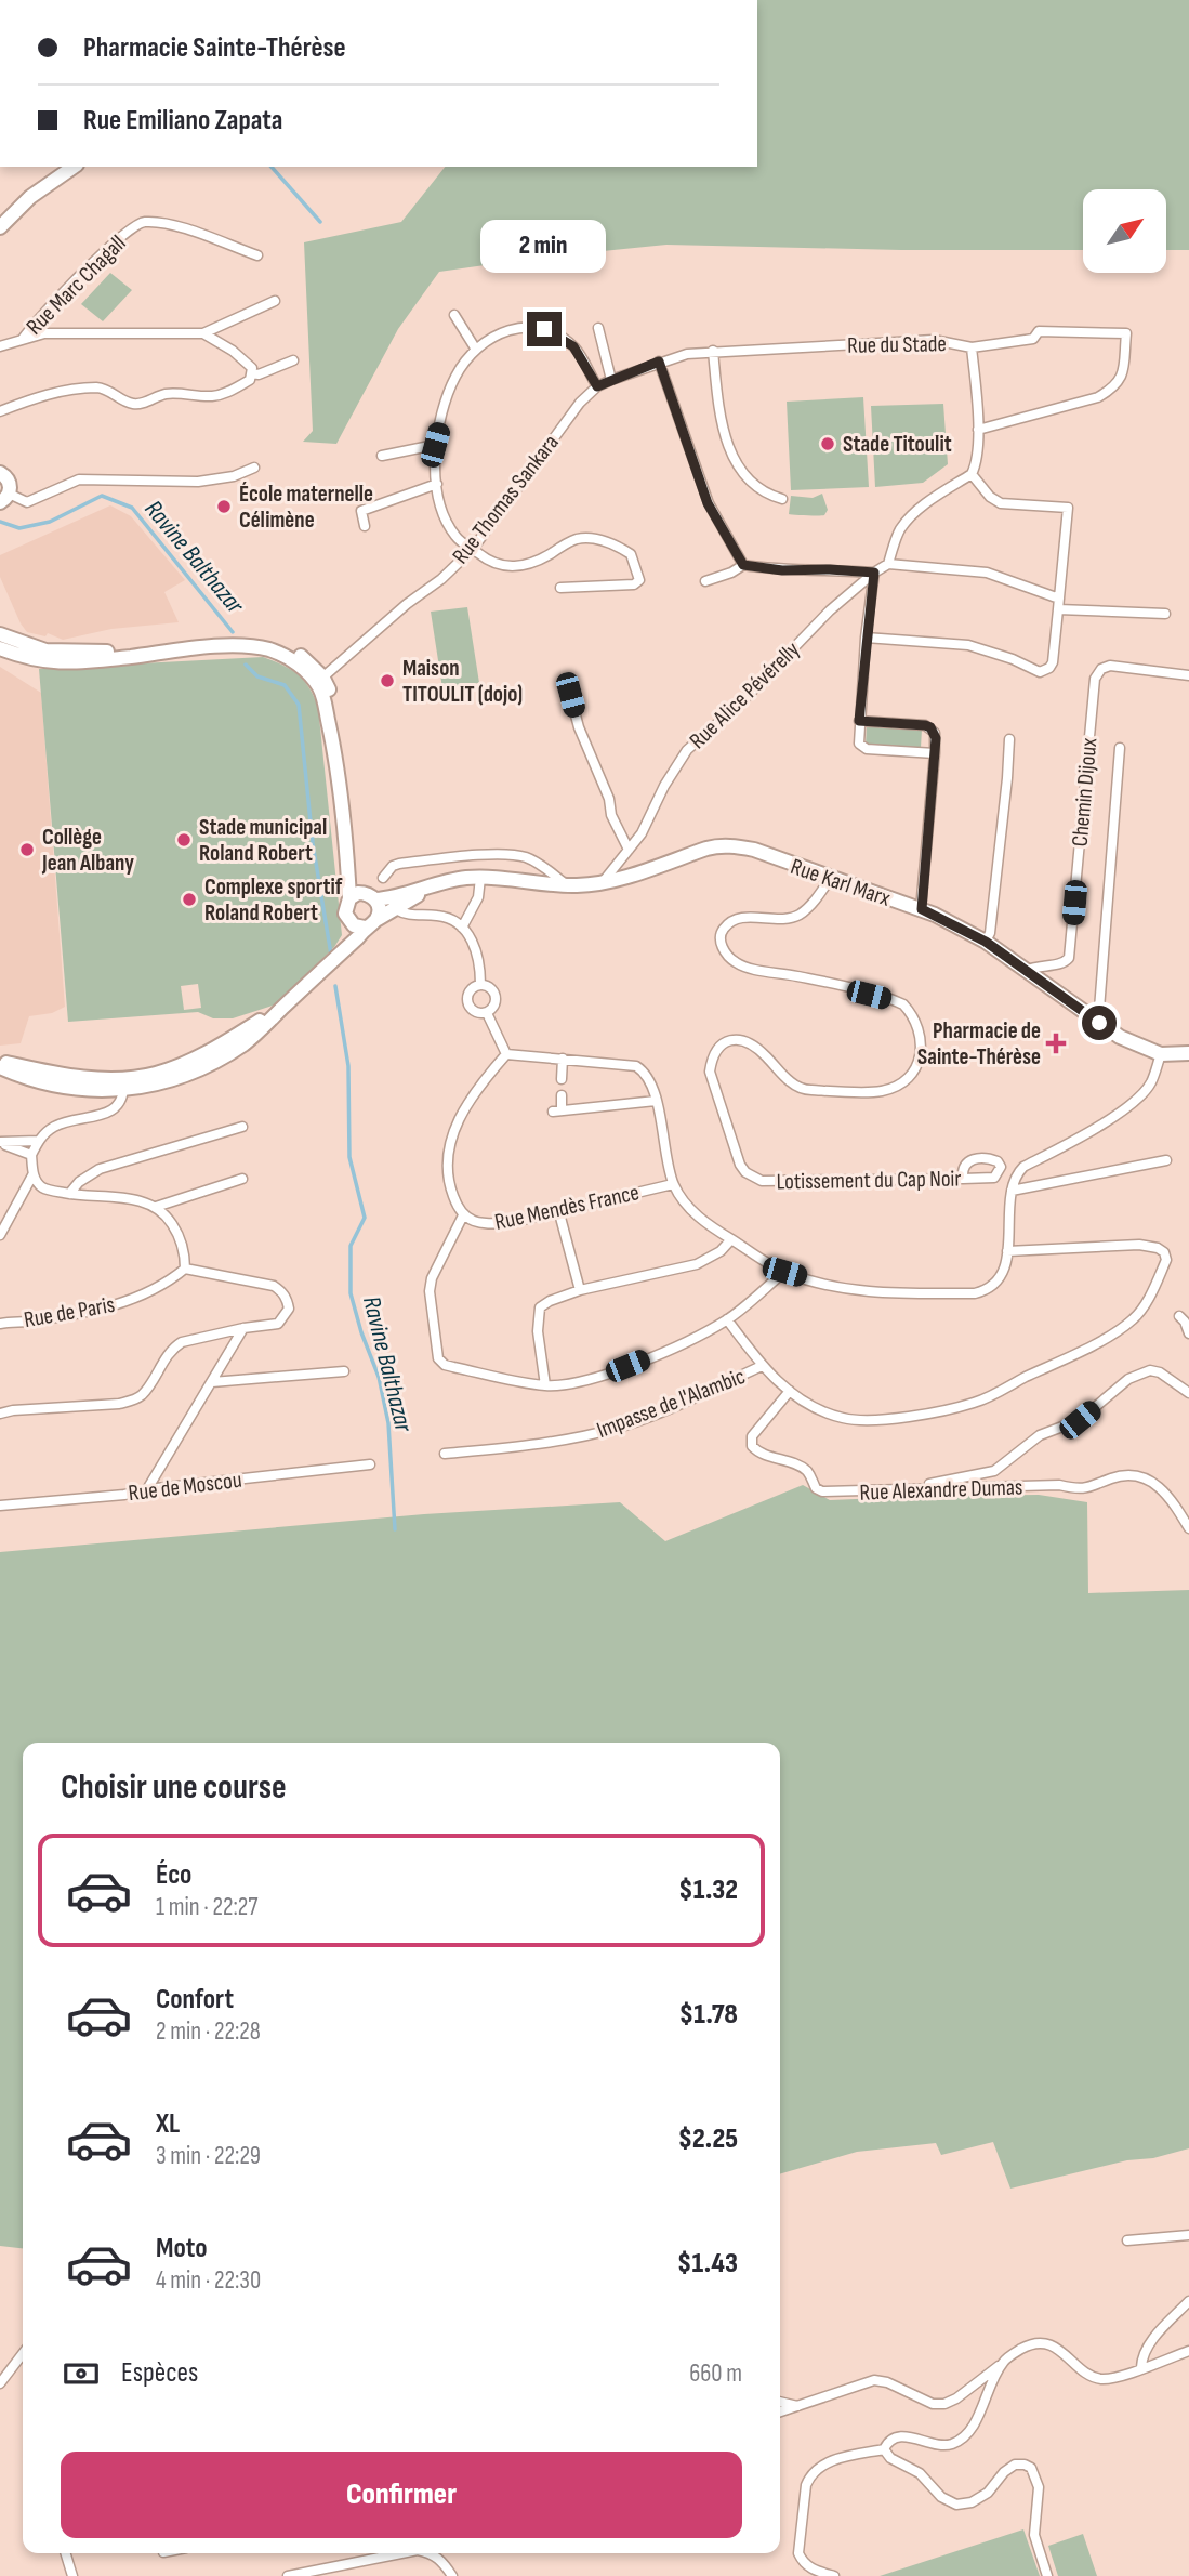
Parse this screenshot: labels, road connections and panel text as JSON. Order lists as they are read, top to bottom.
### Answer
{
  "streets": {
    "main road": ["Rue Karl Marx"],
    "street": [
      "Rue Marc Chagall",
      "Rue du Stade",
      "Rue Thomas Sankara",
      "Rue Alice Pévérelly",
      "Chemin Dijoux",
      "Lotissement du Cap Noir",
      "Rue Mendès France",
      "Rue de Paris",
      "Impasse de l'Alambic",
      "Rue de Moscou",
      "Rue Alexandre Dumas"
    ]
  },
  "crossings": [
    ["Rue du Stade", "Rue Thomas Sankara"],
    ["Rue Alice Pévérelly", "Rue Karl Marx"],
    ["Chemin Dijoux", "Rue Karl Marx"],
    ["Rue Karl Marx", "Lotissement du Cap Noir"]
  ],
  "water": ["Ravine Balthazar"],
  "places": {
    "other": [
      "Stade Titoulit",
      "École maternelle Célimène",
      "Maison TITOULIT (dojo)",
      "Stade municipal Roland Robert",
      "Collège Jean Albany",
      "Complexe sportif Roland Robert"
    ],
    "health": ["Pharmacie de Sainte-Thérèse"]
  },
  "north": "top right",
  "page": {
    "banner": ["Pharmacie Sainte-Thérèse", "Rue Emiliano Zapata"],
    "bubble": "2 min",
    "heading": "Choisir une course",
    "list": [
      {
        "name": "Éco",
        "note": "1 min · 22:27",
        "value": "$1.32"
      },
      {
        "name": "Confort",
        "note": "2 min · 22:28",
        "value": "$1.78"
      },
      {
        "name": "XL",
        "note": "3 min · 22:29",
        "value": "$2.25"
      },
      {
        "name": "Moto",
        "note": "4 min · 22:30",
        "value": "$1.43"
      }
    ],
    "pay": ["Espèces", "660 m"],
    "buttons": "Confirmer"
  }
}
